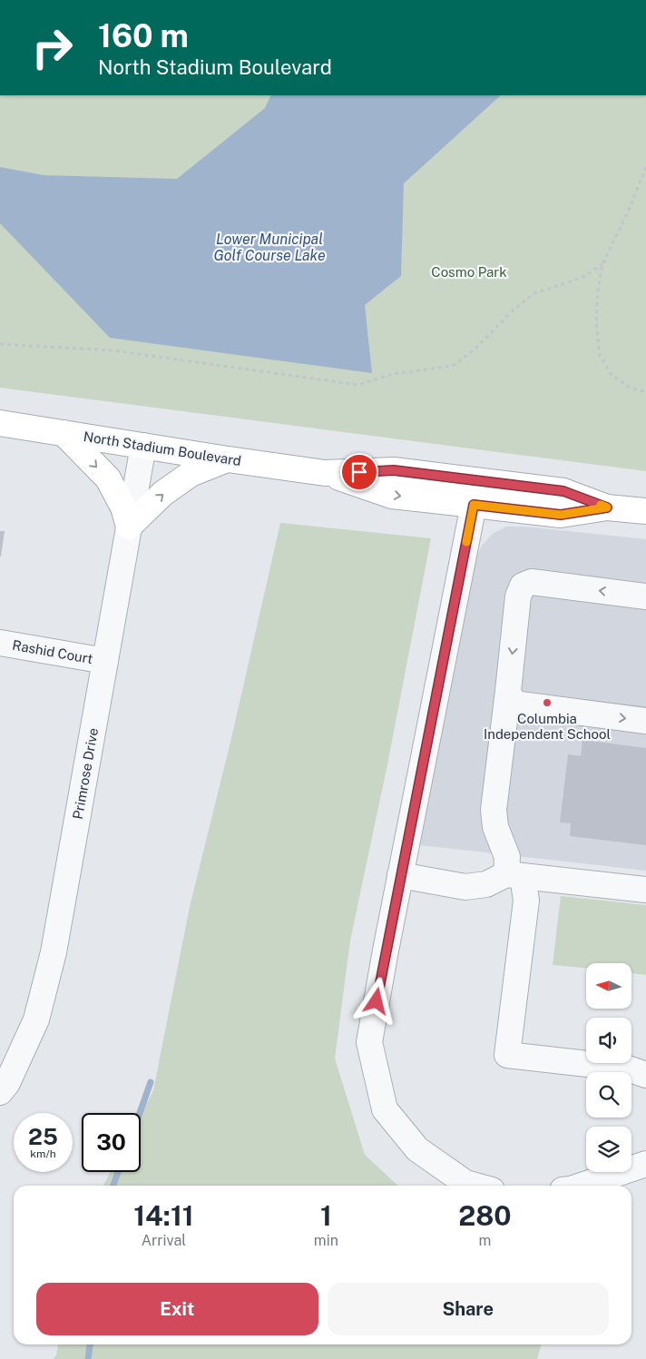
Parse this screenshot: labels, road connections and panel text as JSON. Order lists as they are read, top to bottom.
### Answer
{
  "streets": {
    "main road": ["North Stadium Boulevard"],
    "street": ["Rashid Court", "Primrose Drive"]
  },
  "crossings": [
    ["North Stadium Boulevard", "Primrose Drive"],
    ["Rashid Court", "Primrose Drive"]
  ],
  "water": ["Lower Municipal Golf Course Lake"],
  "parks": ["Cosmo Park"],
  "places": ["Columbia Independent School"],
  "north": "left",
  "page": {
    "turn": ["160 m", "North Stadium Boulevard"],
    "speed": "25 km/h",
    "limit": "30",
    "eta": [
      "14:11",
      "Arrival",
      "1",
      "min",
      "280",
      "m"
    ],
    "buttons": ["Exit", "Share"]
  }
}
